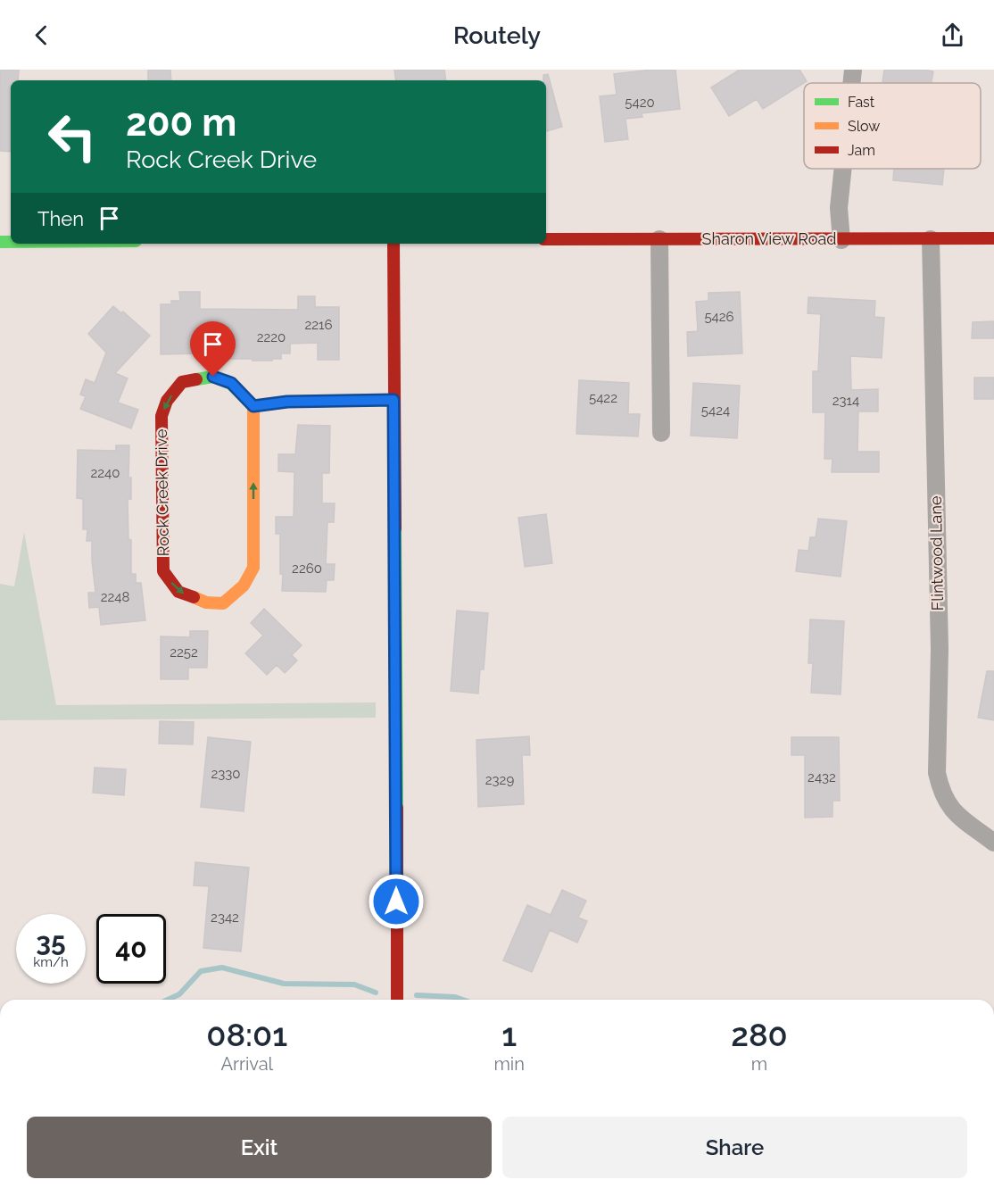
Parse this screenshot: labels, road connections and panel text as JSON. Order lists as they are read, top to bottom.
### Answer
{
  "streets": {
    "street": ["Sharon View Road", "Rock Creek Drive", "Flintwood Lane"]
  },
  "crossings": [
    ["Sharon View Road", "Flintwood Lane"]
  ],
  "house_numbers": [
    "5420",
    "5426",
    "2216",
    "2220",
    "5422",
    "2314",
    "5424",
    "2240",
    "2260",
    "2248",
    "2252",
    "2330",
    "2432",
    "2329",
    "2342"
  ],
  "legend": ["Fast", "Slow", "Jam"],
  "page": {
    "header": "Routely",
    "turn": ["200 m", "Rock Creek Drive"],
    "then": "Then",
    "speed": "35 km/h",
    "limit": "40",
    "eta": [
      "08:01",
      "Arrival",
      "1",
      "min",
      "280",
      "m"
    ],
    "buttons": ["Exit", "Share"]
  }
}
